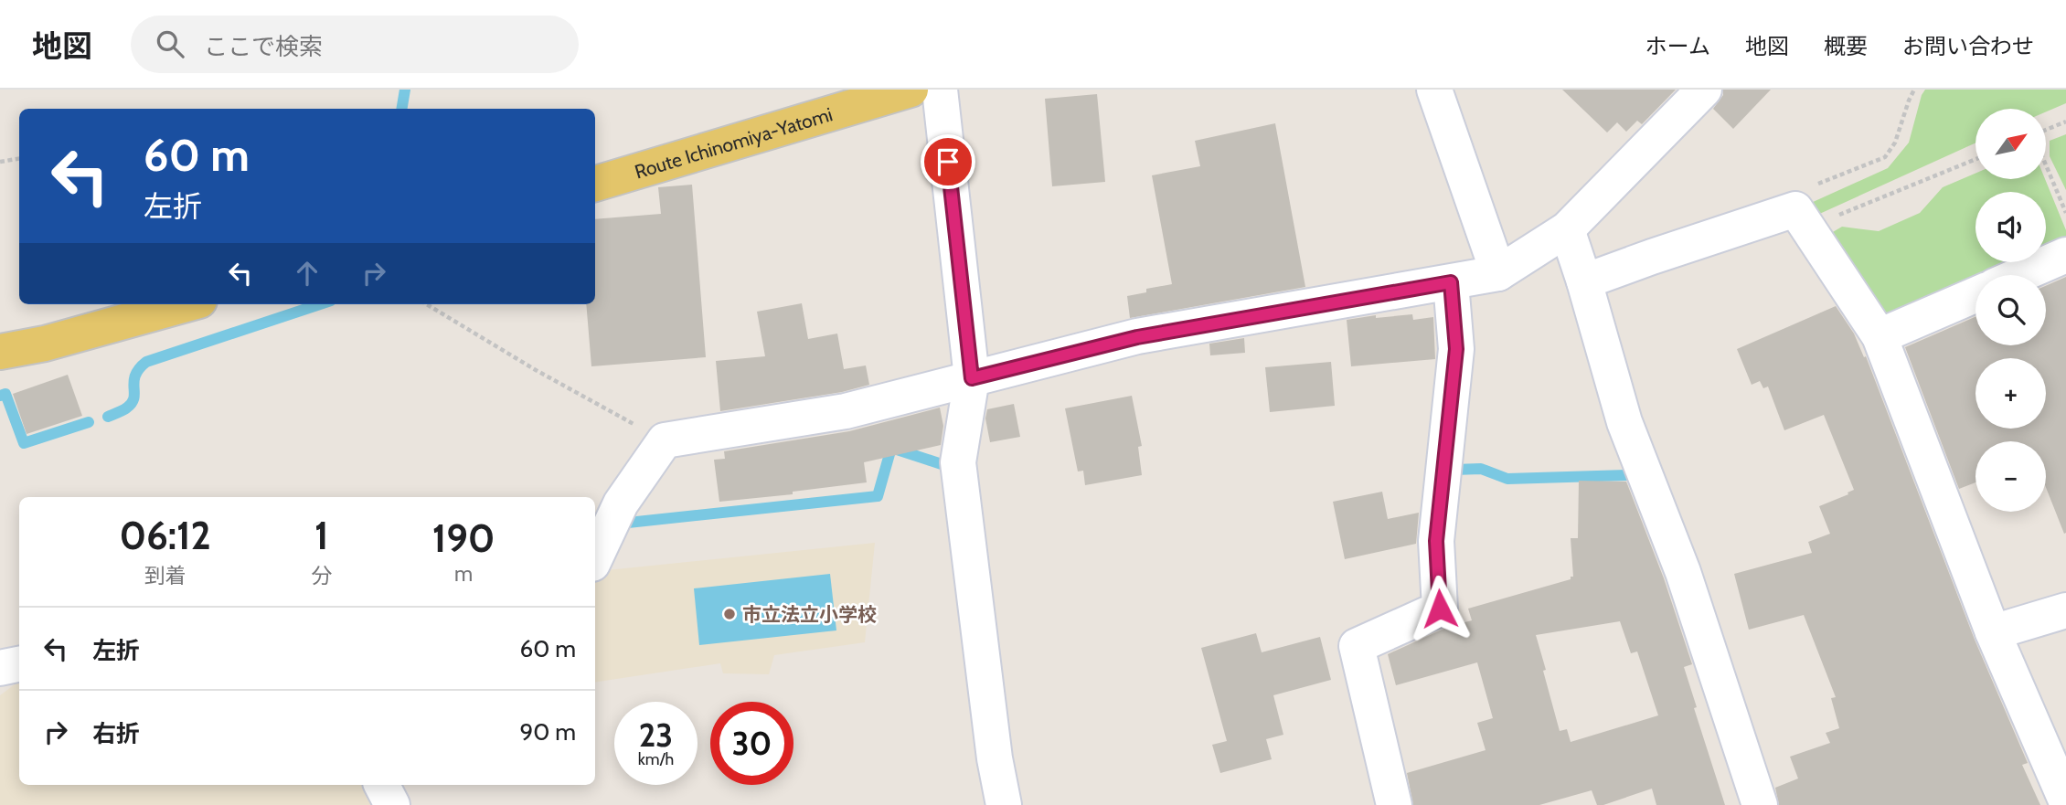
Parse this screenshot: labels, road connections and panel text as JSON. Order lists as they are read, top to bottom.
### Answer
{
  "streets": {
    "main road": ["Route Ichinomiya-Yatomi"]
  },
  "places": ["市立法立小学校"],
  "north": "top right",
  "page": {
    "header": "地図",
    "search": "ここで検索",
    "nav": [
      "ホーム",
      "地図",
      "概要",
      "お問い合わせ"
    ],
    "map_buttons": ["+", "−"],
    "turn": ["60 m", "左折"],
    "eta": [
      "06:12",
      "到着",
      "1",
      "分",
      "190",
      "m"
    ],
    "list": [
      {
        "name": "左折",
        "value": "60 m"
      },
      {
        "name": "右折",
        "value": "90 m"
      }
    ],
    "speed": "23 km/h",
    "limit": "30"
  }
}
